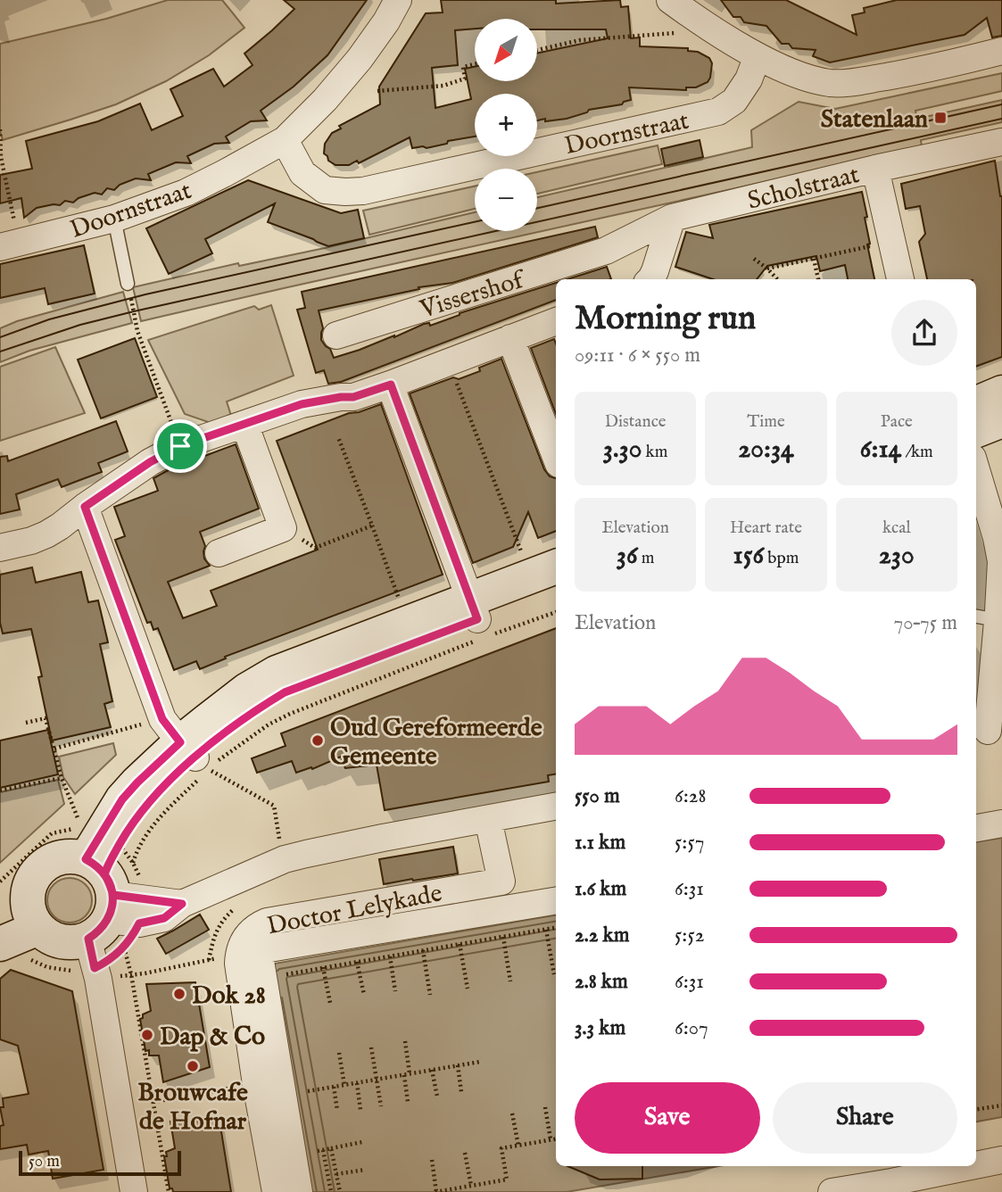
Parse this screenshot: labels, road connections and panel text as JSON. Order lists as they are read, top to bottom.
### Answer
{
  "streets": {
    "street": [
      "Doornstraat",
      "Scholstraat",
      "Vissershof",
      "Doctor Lelykade"
    ]
  },
  "crossings": [
    ["Scholstraat", "Vissershof"]
  ],
  "places": {
    "transit": ["Statenlaan"],
    "other": [
      "Oud Gereformeerde Gemeente",
      "Dok 28",
      "Dap & Co",
      "Brouwcafe de Hofnar"
    ]
  },
  "scale_bar": "50 m",
  "north": "bottom left",
  "page": {
    "map_buttons": ["+", "−"],
    "heading": ["Morning run", "09:11 · 6 × 550 m"],
    "stats": [
      ["Distance", "3.30 km"],
      ["Time", "20:34"],
      ["Pace", "6:14 /km"],
      ["Elevation", "36 m"],
      ["Heart rate", "156 bpm"],
      ["kcal", "230"]
    ],
    "chart": ["Elevation", "70–75 m"],
    "list": [
      {
        "name": "550 m",
        "note": "6:28"
      },
      {
        "name": "1.1 km",
        "note": "5:57"
      },
      {
        "name": "1.6 km",
        "note": "6:31"
      },
      {
        "name": "2.2 km",
        "note": "5:52"
      },
      {
        "name": "2.8 km",
        "note": "6:31"
      },
      {
        "name": "3.3 km",
        "note": "6:07"
      }
    ],
    "buttons": ["Save", "Share"],
    "scale": "50 m"
  }
}
